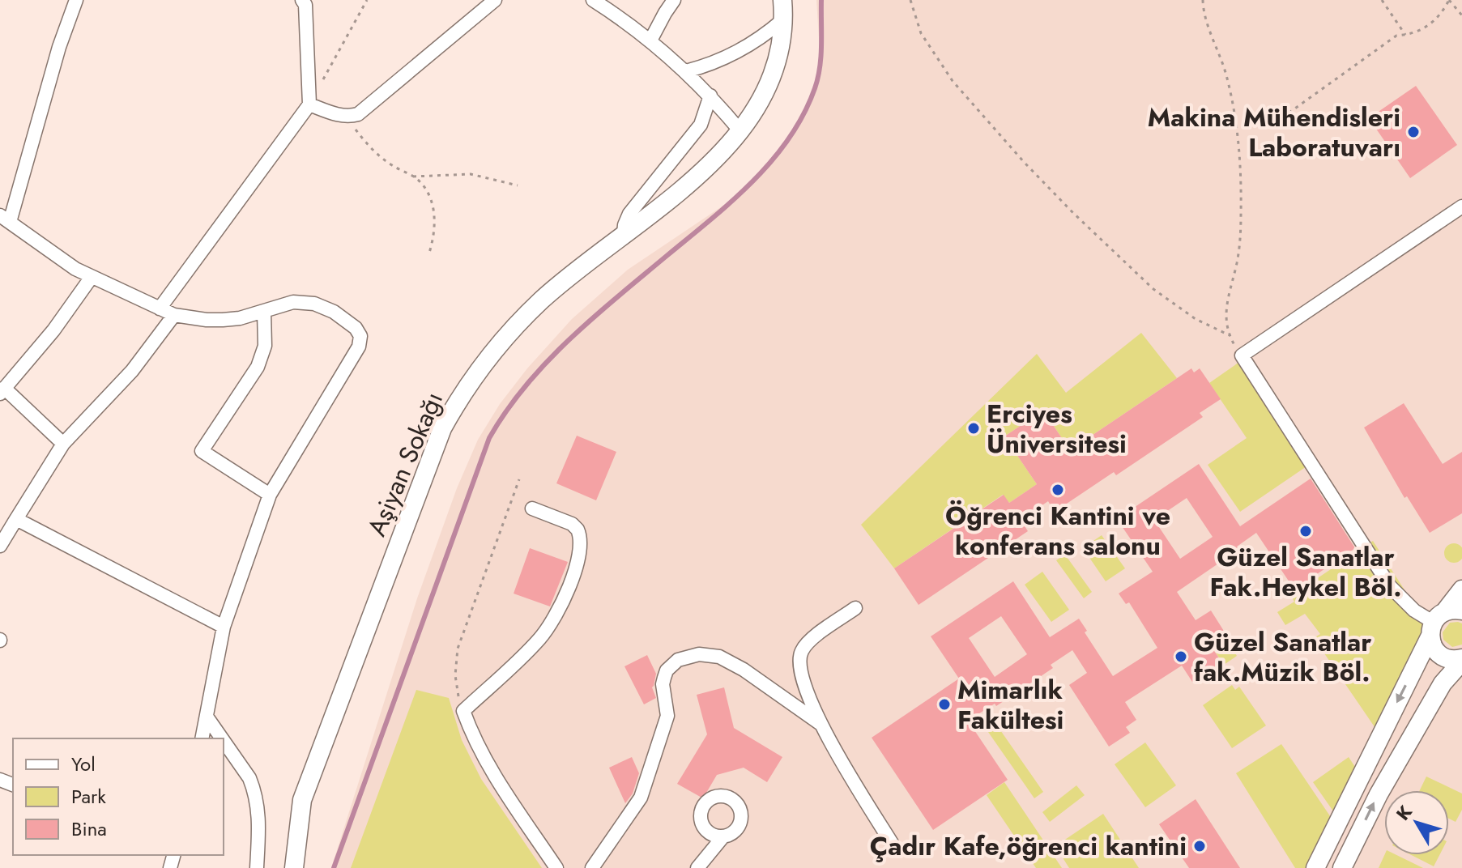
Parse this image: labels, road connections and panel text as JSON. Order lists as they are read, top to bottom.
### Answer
{
  "streets": {
    "street": ["Aşiyan Sokağı"]
  },
  "places": [
    "Makina Mühendisleri Laboratuvarı",
    "Erciyes Üniversitesi",
    "Öğrenci Kantini ve konferans salonu",
    "Güzel Sanatlar Fak.Heykel Böl.",
    "Güzel Sanatlar fak.Müzik Böl.",
    "Mimarlık Fakültesi",
    "Çadır Kafe,öğrenci kantini"
  ],
  "legend": ["Yol", "Park", "Bina"],
  "north": "top left"
}
